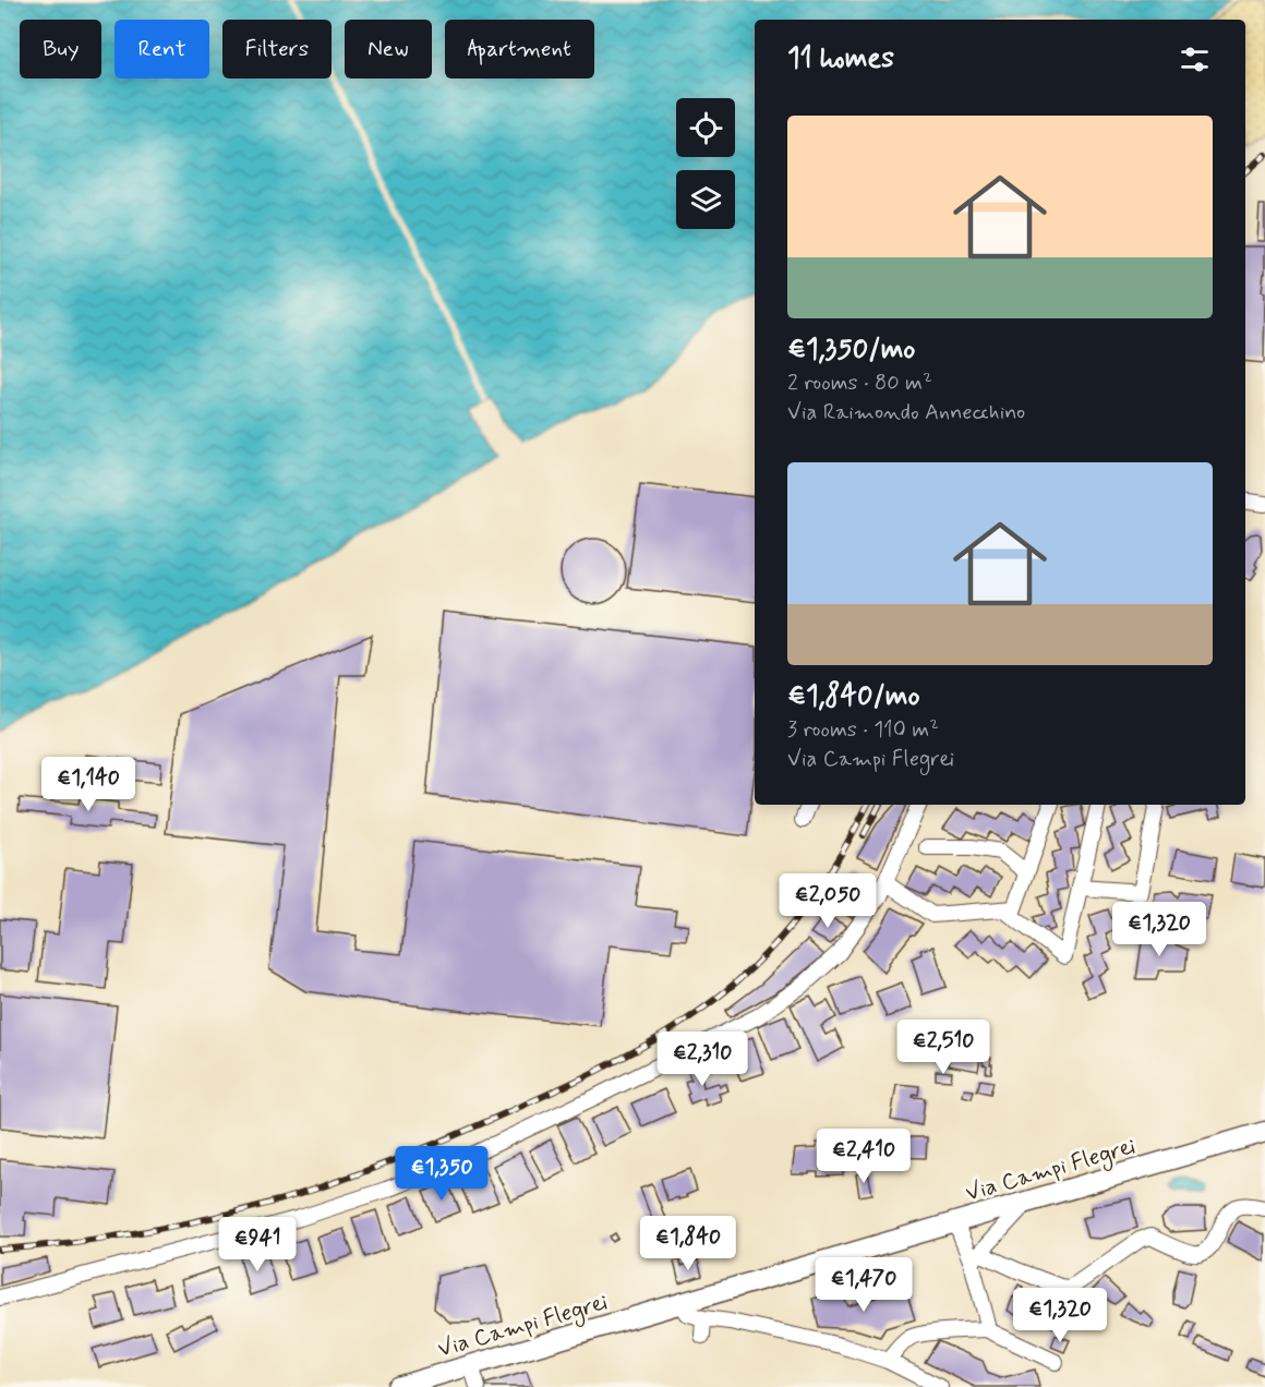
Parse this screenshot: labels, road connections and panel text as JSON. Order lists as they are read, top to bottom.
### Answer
{
  "streets": {
    "main road": ["Via Campi Flegrei"]
  },
  "page": {
    "chip": [
      "Buy",
      "Rent",
      "Filters",
      "New",
      "Apartment"
    ],
    "heading": "11 homes",
    "list": [
      {
        "name": "€1,350/mo",
        "note": "2 rooms · 80 m² · Via Raimondo Annecchino"
      },
      {
        "name": "€1,840/mo",
        "note": "3 rooms · 110 m² · Via Campi Flegrei"
      }
    ],
    "price": [
      "€1,140",
      "€2,050",
      "€1,320",
      "€2,510",
      "€2,310",
      "€2,410",
      "€1,350",
      "€1,840",
      "€941",
      "€1,470",
      "€1,320"
    ]
  }
}
